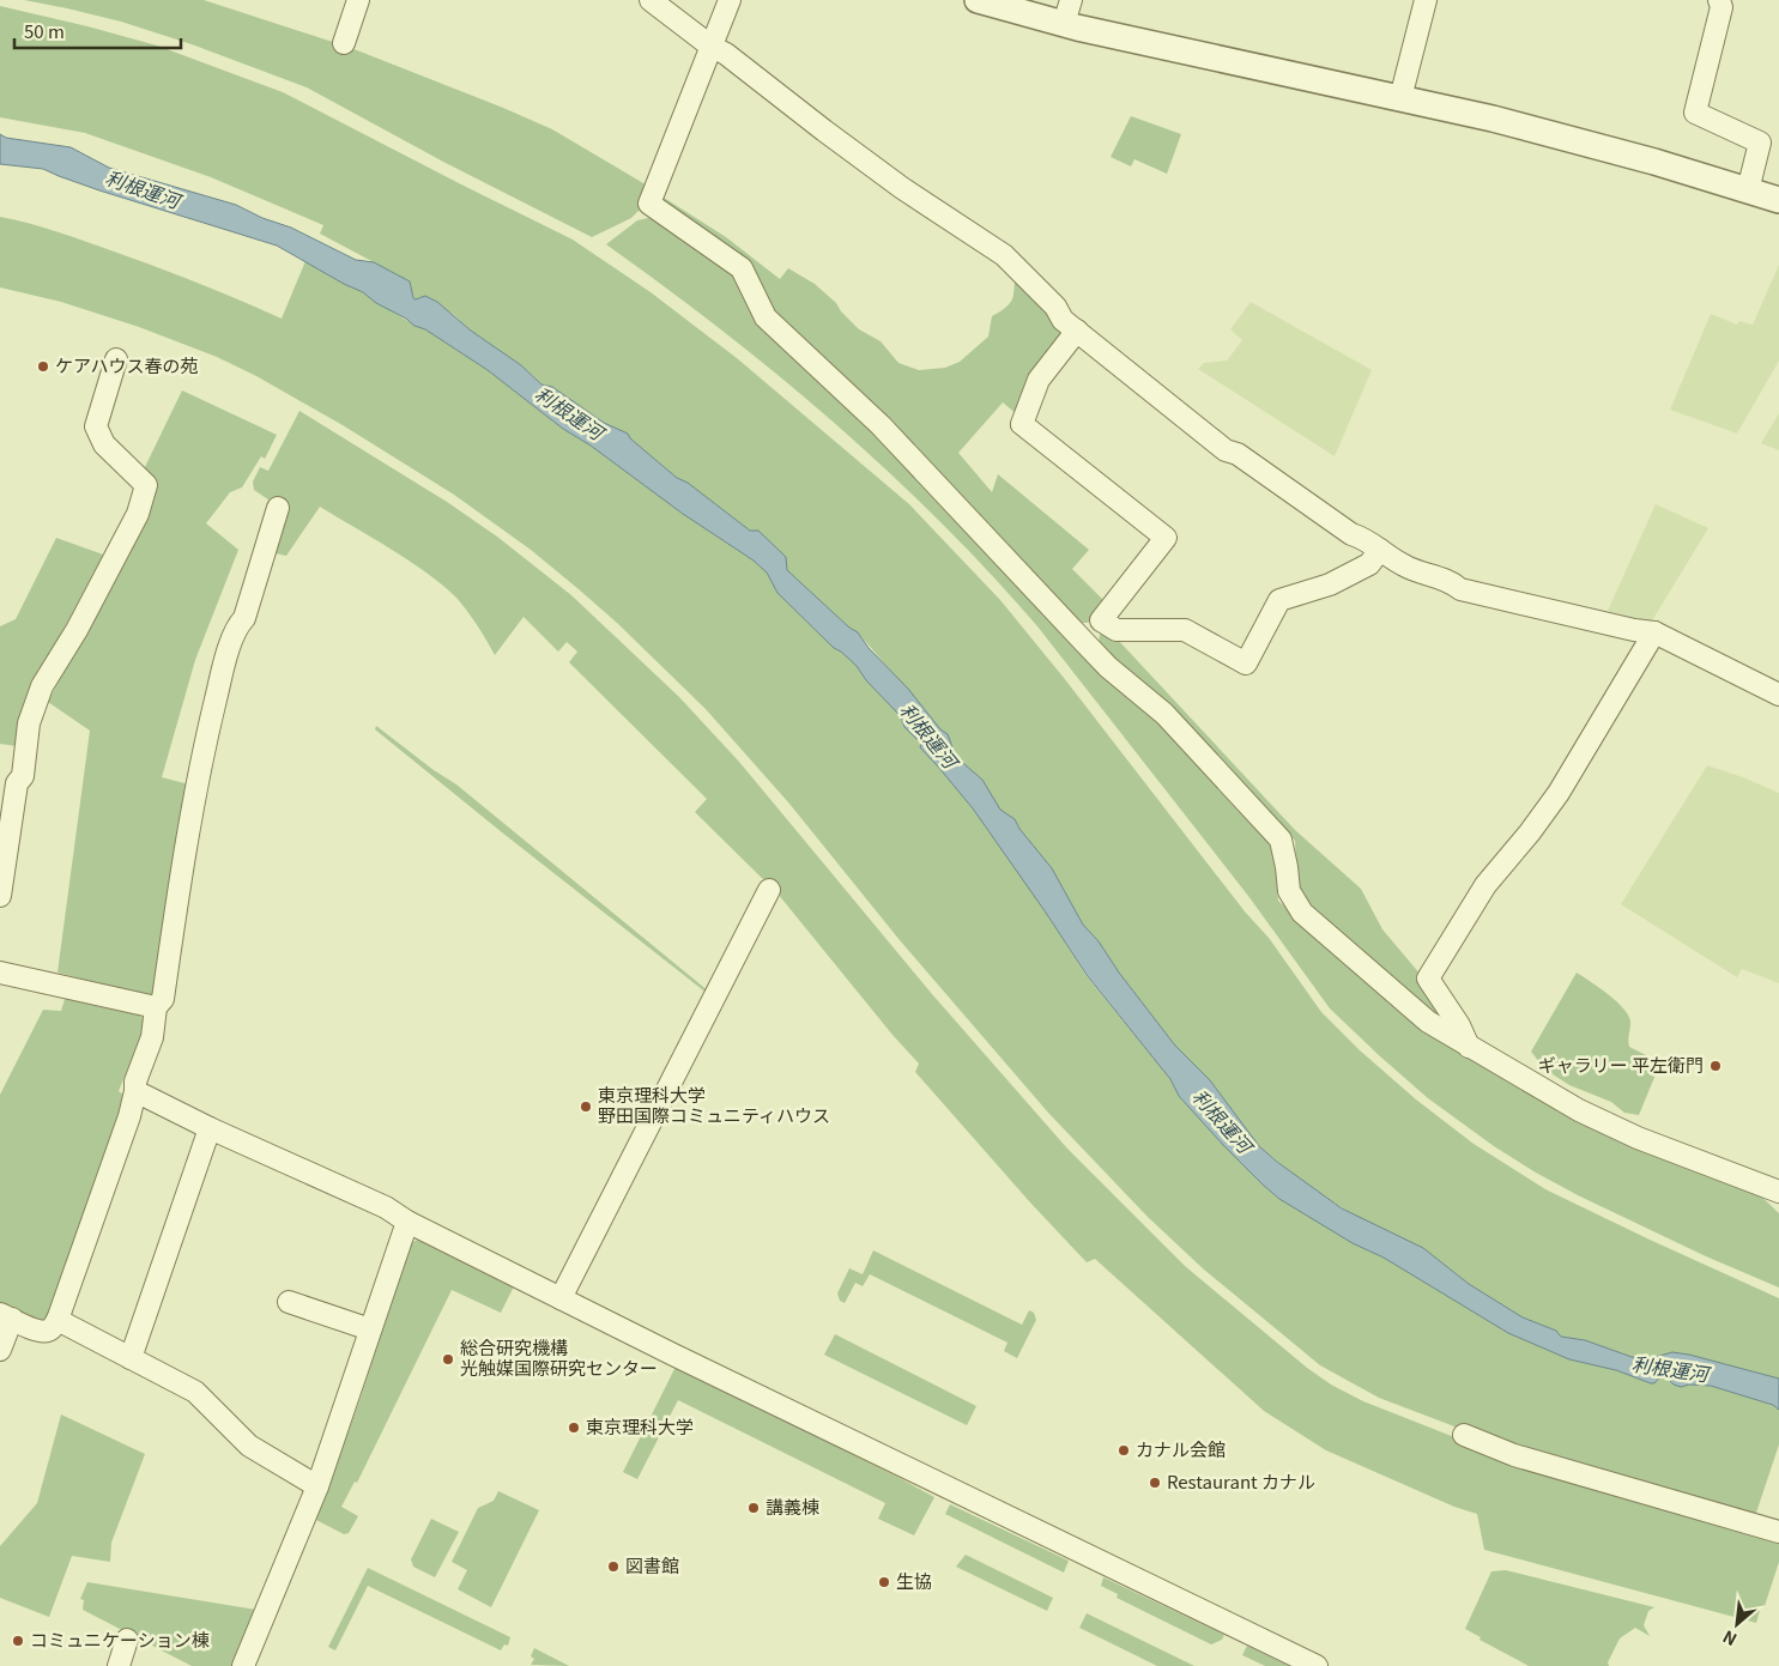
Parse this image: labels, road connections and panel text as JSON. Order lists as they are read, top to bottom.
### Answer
{
  "water": ["利根運河"],
  "places": [
    "ケアハウス春の苑",
    "ギャラリー 平左衛門",
    "東京理科大学 野田国際コミュニティハウス",
    "総合研究機構 光触媒国際研究センター",
    "東京理科大学",
    "カナル会館",
    "Restaurant カナル",
    "講義棟",
    "図書館",
    "生協",
    "コミュニケーション棟"
  ],
  "scale_bar": "50 m",
  "north": "bottom left"
}
